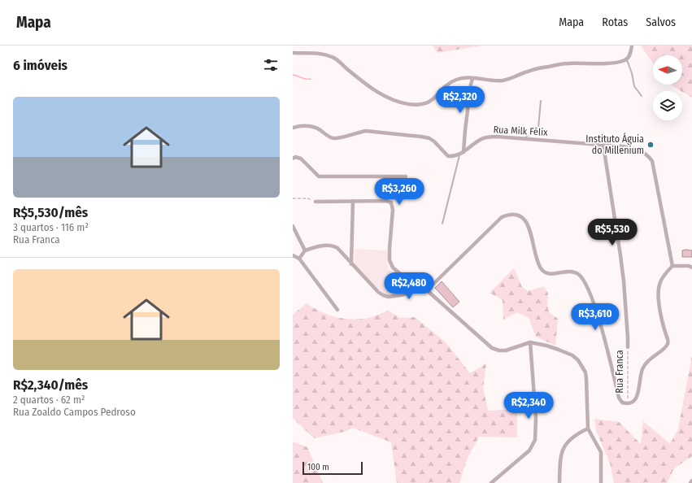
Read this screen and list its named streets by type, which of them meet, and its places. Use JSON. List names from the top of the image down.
{
  "streets": {
    "street": ["Rua Milk Félix", "Rua Franca"]
  },
  "crossings": [
    ["Rua Milk Félix", "Rua Franca"]
  ],
  "places": ["Instituto Águia do Millenium"],
  "scale_bar": "100 m",
  "north": "left",
  "page": {
    "header": "Mapa",
    "nav": ["Mapa", "Rotas", "Salvos"],
    "heading": "6 imóveis",
    "list": [
      {
        "name": "R$5,530/mês",
        "note": "3 quartos · 116 m² · Rua Franca"
      },
      {
        "name": "R$2,340/mês",
        "note": "2 quartos · 62 m² · Rua Zoaldo Campos Pedroso"
      }
    ],
    "price": [
      "R$2,320",
      "R$3,260",
      "R$5,530",
      "R$2,480",
      "R$3,610",
      "R$2,340"
    ],
    "scale": "100 m"
  }
}
